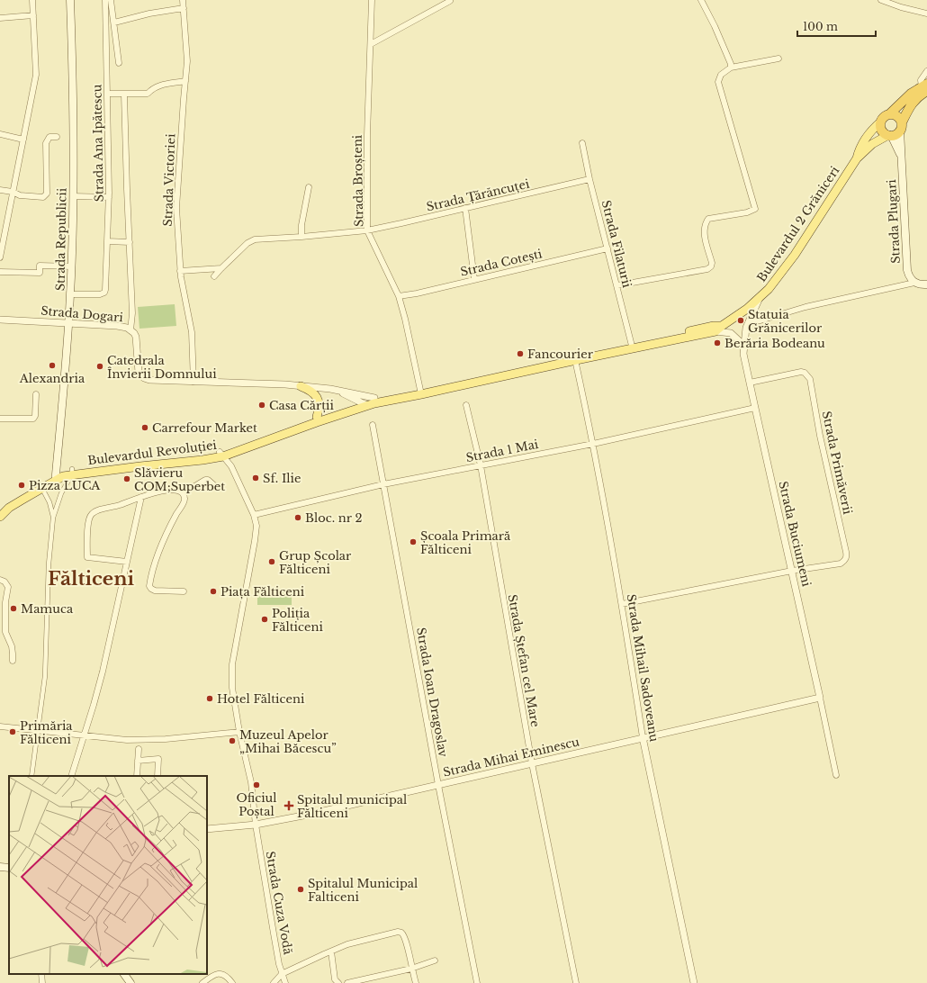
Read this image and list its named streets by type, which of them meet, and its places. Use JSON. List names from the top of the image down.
{
  "streets": {
    "main road": [
      "Strada Plugari",
      "Bulevardul 2 Grăniceri",
      "Strada Republicii",
      "Bulevardul Revoluției"
    ],
    "street": [
      "Strada Ana Ipătescu",
      "Strada Victoriei",
      "Strada Broșteni",
      "Strada Țărăncuței",
      "Strada Filaturii",
      "Strada Cotești",
      "Strada Dogari",
      "Strada 1 Mai",
      "Strada Primăverii",
      "Strada Buciumeni",
      "Strada Ștefan cel Mare",
      "Strada Mihail Sadoveanu",
      "Strada Ioan Dragoslav",
      "Strada Mihai Eminescu",
      "Strada Cuza Vodă"
    ]
  },
  "crossings": [
    ["Strada Ana Ipătescu", "Strada Republicii"],
    ["Strada Victoriei", "Strada Dogari"],
    ["Strada Broșteni", "Strada Țărăncuței"],
    ["Strada Broșteni", "Bulevardul 2 Grăniceri"],
    ["Strada Broșteni", "Strada Cotești"],
    ["Strada Țărăncuței", "Strada Filaturii"],
    ["Strada Plugari", "Bulevardul 2 Grăniceri"],
    ["Bulevardul 2 Grăniceri", "Strada Filaturii"],
    ["Bulevardul 2 Grăniceri", "Strada Dogari"],
    ["Bulevardul 2 Grăniceri", "Bulevardul Revoluției"],
    ["Bulevardul 2 Grăniceri", "Strada Buciumeni"],
    ["Bulevardul 2 Grăniceri", "Strada Mihail Sadoveanu"],
    ["Strada Republicii", "Strada Dogari"],
    ["Strada Republicii", "Bulevardul Revoluției"],
    ["Strada Filaturii", "Strada Cotești"],
    ["Strada Dogari", "Bulevardul Revoluției"],
    ["Strada 1 Mai", "Strada Buciumeni"],
    ["Strada 1 Mai", "Strada Ștefan cel Mare"],
    ["Strada 1 Mai", "Strada Mihail Sadoveanu"],
    ["Strada 1 Mai", "Strada Ioan Dragoslav"],
    ["Strada 1 Mai", "Strada Cuza Vodă"],
    ["Bulevardul Revoluției", "Strada Cuza Vodă"],
    ["Strada Primăverii", "Strada Buciumeni"],
    ["Strada Buciumeni", "Strada Mihai Eminescu"],
    ["Strada Ștefan cel Mare", "Strada Mihai Eminescu"],
    ["Strada Mihail Sadoveanu", "Strada Mihai Eminescu"],
    ["Strada Ioan Dragoslav", "Strada Mihai Eminescu"],
    ["Strada Mihai Eminescu", "Strada Cuza Vodă"]
  ],
  "districts": ["Fălticeni"],
  "places": {
    "other": [
      "Statuia Grănicerilor",
      "Berăria Bodeanu",
      "Fancourier",
      "Alexandria",
      "Catedrala Învierii Domnului",
      "Casa Cărții",
      "Carrefour Market",
      "Sf. Ilie",
      "Slăvieru COM;Superbet",
      "Pizza LUCA",
      "Bloc. nr 2",
      "Școala Primară Fălticeni",
      "Grup Școlar Fălticeni",
      "Piața Fălticeni",
      "Mamuca",
      "Poliția Fălticeni",
      "Hotel Fălticeni",
      "Primăria Fălticeni",
      "Muzeul Apelor „Mihai Băcescu”",
      "Oficiul Poștal",
      "Spitalul Municipal Falticeni"
    ],
    "health": ["Spitalul municipal Fălticeni"]
  },
  "scale_bar": "100 m"
}
